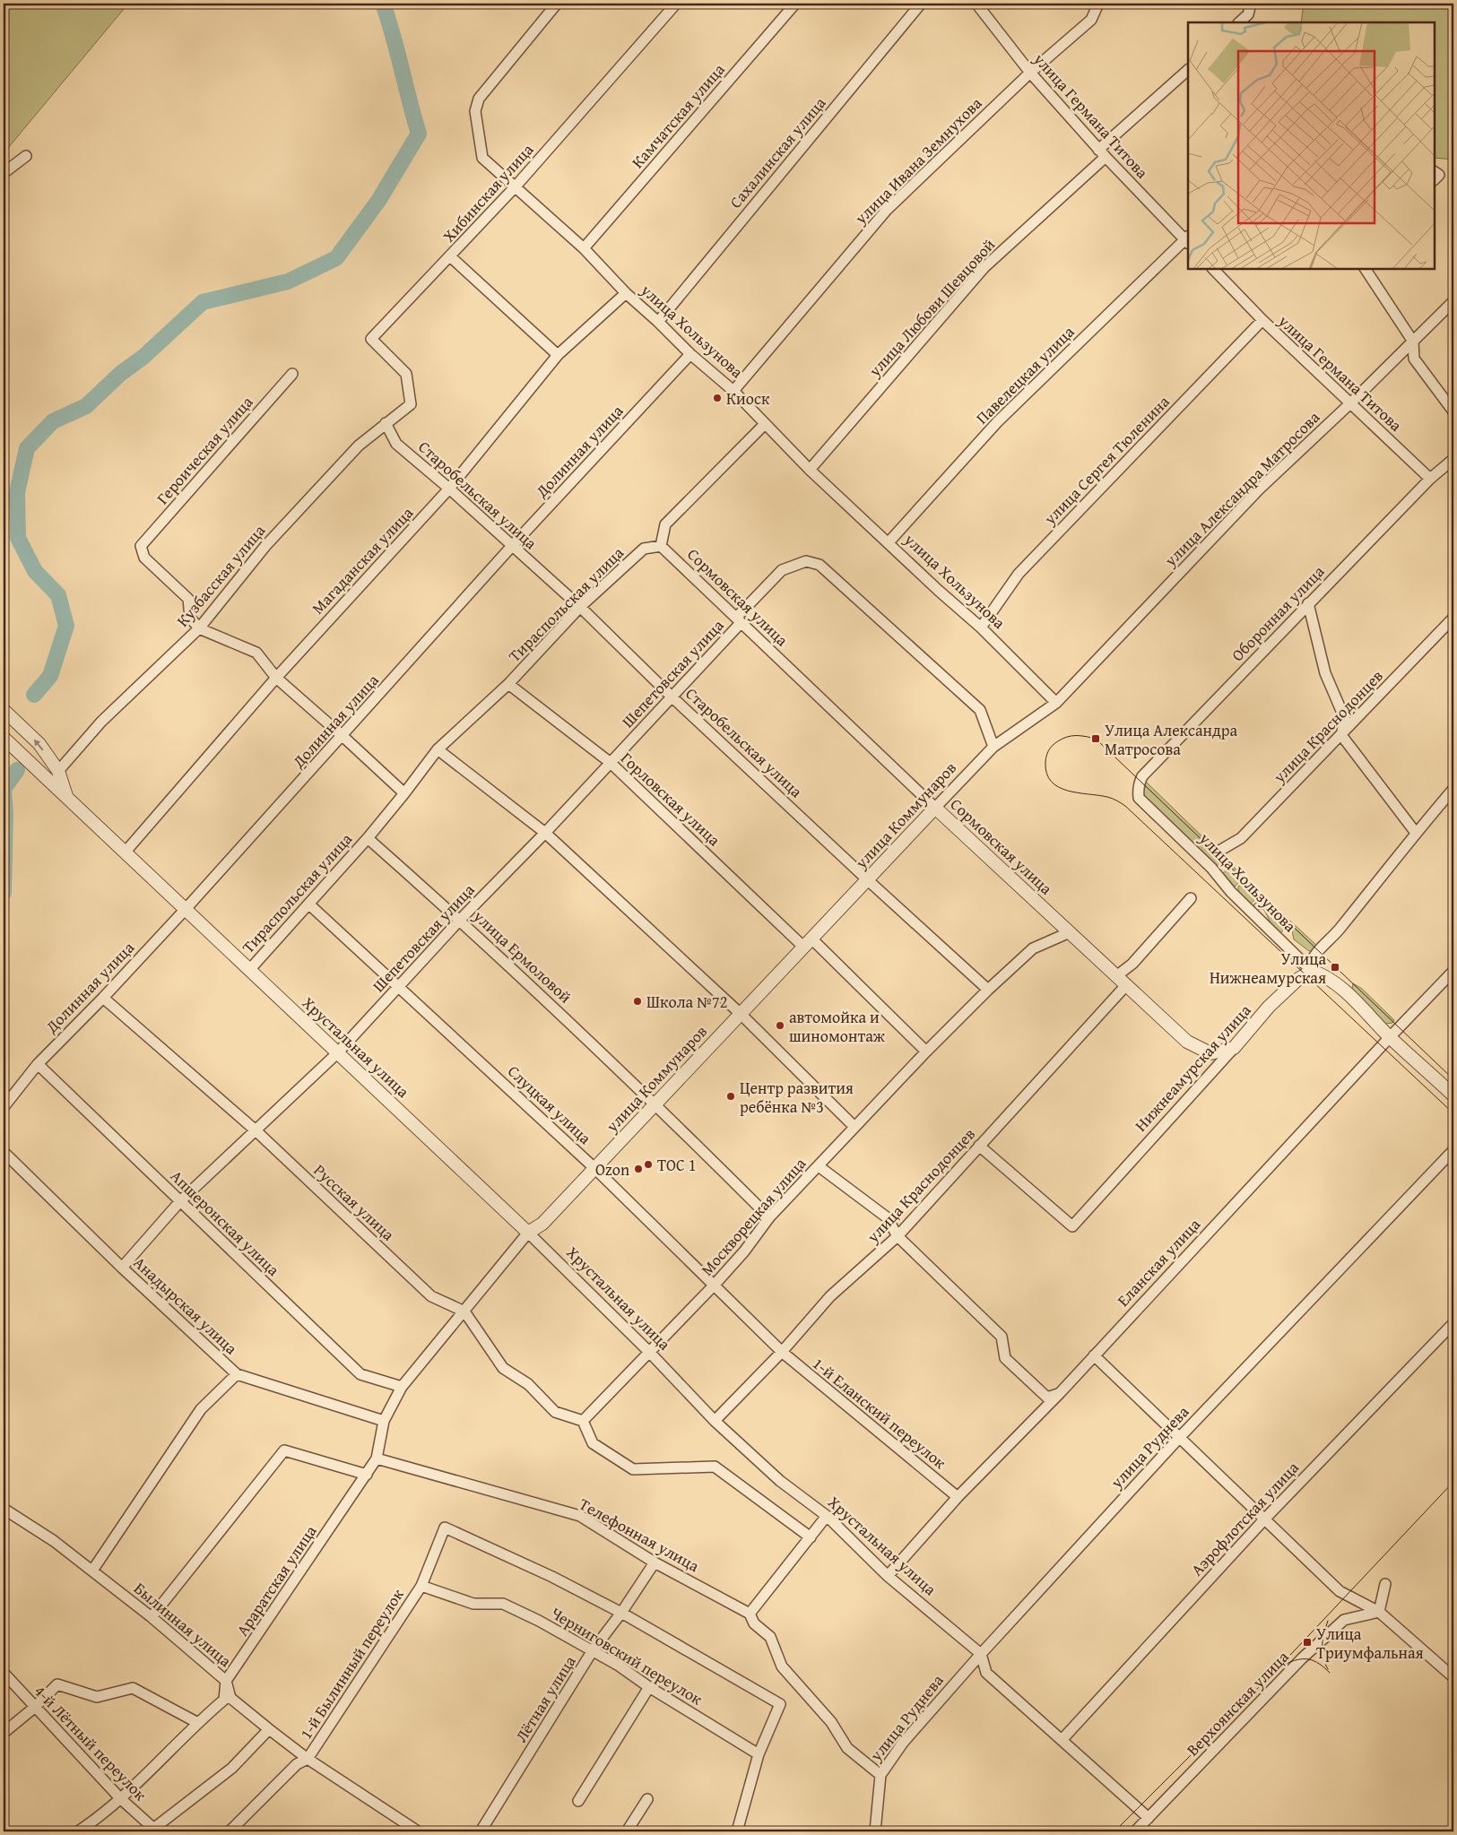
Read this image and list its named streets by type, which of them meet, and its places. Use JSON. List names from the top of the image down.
{
  "streets": {
    "street": [
      "Камчатская улица",
      "улица Германа Титова",
      "Сахалинская улица",
      "улица Ивана Земнухова",
      "Хибинская улица",
      "улица Любови Шевцовой",
      "улица Хользунова",
      "Павелецкая улица",
      "Героическая улица",
      "Долинная улица",
      "улица Сергея Тюленина",
      "улица Александра Матросова",
      "Старобельская улица",
      "Магаданская улица",
      "Кузбасская улица",
      "Сормовская улица",
      "Тираспольская улица",
      "Оборонная улица",
      "Шепетовская улица",
      "улица Краснодонцев",
      "Горловская улица",
      "улица Коммунаров",
      "улица Ермоловой",
      "Хрустальная улица",
      "Нижнеамурская улица",
      "Слуцкая улица",
      "Русская улица",
      "Москворецкая улица",
      "Апшеронская улица",
      "Еланская улица",
      "Анадырская улица",
      "1-й Еланский переулок",
      "улица Руднева",
      "Аэрофлотская улица",
      "Телефонная улица",
      "Араратская улица",
      "Былинная улица",
      "Черниговский переулок",
      "1-й Былинный переулок",
      "Лётная улица",
      "Верхоянская улица",
      "4-й Лётный переулок"
    ]
  },
  "crossings": [
    ["Камчатская улица", "улица Хользунова"],
    ["улица Германа Титова", "улица Ивана Земнухова"],
    ["улица Германа Титова", "улица Любови Шевцовой"],
    ["улица Германа Титова", "Павелецкая улица"],
    ["улица Германа Титова", "улица Сергея Тюленина"],
    ["улица Германа Титова", "улица Александра Матросова"],
    ["улица Германа Титова", "Оборонная улица"],
    ["Сахалинская улица", "улица Хользунова"],
    ["улица Ивана Земнухова", "улица Хользунова"],
    ["Хибинская улица", "улица Хользунова"],
    ["Хибинская улица", "Кузбасская улица"],
    ["улица Любови Шевцовой", "улица Хользунова"],
    ["улица Хользунова", "Павелецкая улица"],
    ["улица Хользунова", "Долинная улица"],
    ["улица Хользунова", "улица Сергея Тюленина"],
    ["улица Хользунова", "улица Александра Матросова"],
    ["улица Хользунова", "Магаданская улица"],
    ["улица Хользунова", "Оборонная улица"],
    ["улица Хользунова", "улица Коммунаров"],
    ["улица Хользунова", "Нижнеамурская улица"],
    ["улица Хользунова", "Еланская улица"],
    ["Героическая улица", "Кузбасская улица"],
    ["Долинная улица", "Старобельская улица"],
    ["Долинная улица", "Хрустальная улица"],
    ["Долинная улица", "Русская улица"],
    ["Долинная улица", "Апшеронская улица"],
    ["улица Александра Матросова", "улица Коммунаров"],
    ["Старобельская улица", "Магаданская улица"],
    ["Старобельская улица", "Кузбасская улица"],
    ["Старобельская улица", "Тираспольская улица"],
    ["Старобельская улица", "Шепетовская улица"],
    ["Старобельская улица", "улица Коммунаров"],
    ["Старобельская улица", "Москворецкая улица"],
    ["Магаданская улица", "Хрустальная улица"],
    ["Кузбасская улица", "Хрустальная улица"],
    ["Сормовская улица", "Тираспольская улица"],
    ["Сормовская улица", "Шепетовская улица"],
    ["Сормовская улица", "улица Краснодонцев"],
    ["Сормовская улица", "улица Коммунаров"],
    ["Сормовская улица", "Нижнеамурская улица"],
    ["Сормовская улица", "Москворецкая улица"],
    ["Тираспольская улица", "Горловская улица"],
    ["Тираспольская улица", "улица Ермоловой"],
    ["Тираспольская улица", "Хрустальная улица"],
    ["Тираспольская улица", "Слуцкая улица"],
    ["Шепетовская улица", "Горловская улица"],
    ["Шепетовская улица", "улица Коммунаров"],
    ["Шепетовская улица", "улица Ермоловой"],
    ["Шепетовская улица", "Хрустальная улица"],
    ["Шепетовская улица", "Слуцкая улица"],
    ["Шепетовская улица", "Русская улица"],
    ["Шепетовская улица", "Апшеронская улица"],
    ["Шепетовская улица", "Анадырская улица"],
    ["улица Краснодонцев", "Хрустальная улица"],
    ["улица Краснодонцев", "Нижнеамурская улица"],
    ["улица Краснодонцев", "Слуцкая улица"],
    ["улица Краснодонцев", "1-й Еланский переулок"],
    ["Горловская улица", "улица Коммунаров"],
    ["Горловская улица", "Москворецкая улица"],
    ["улица Коммунаров", "улица Ермоловой"],
    ["улица Коммунаров", "Хрустальная улица"],
    ["улица Коммунаров", "Слуцкая улица"],
    ["улица Коммунаров", "Русская улица"],
    ["улица Коммунаров", "Апшеронская улица"],
    ["улица Коммунаров", "Анадырская улица"],
    ["улица Коммунаров", "Телефонная улица"],
    ["улица Коммунаров", "Араратская улица"],
    ["улица Ермоловой", "Москворецкая улица"],
    ["Хрустальная улица", "Москворецкая улица"],
    ["Хрустальная улица", "Еланская улица"],
    ["Хрустальная улица", "улица Руднева"],
    ["Слуцкая улица", "Москворецкая улица"],
    ["Слуцкая улица", "1-й Еланский переулок"],
    ["Еланская улица", "1-й Еланский переулок"],
    ["улица Руднева", "Телефонная улица"],
    ["Телефонная улица", "Лётная улица"],
    ["Араратская улица", "Былинная улица"],
    ["Араратская улица", "4-й Лётный переулок"],
    ["Былинная улица", "1-й Былинный переулок"],
    ["Черниговский переулок", "1-й Былинный переулок"],
    ["Черниговский переулок", "Лётная улица"],
    ["1-й Былинный переулок", "Лётная улица"]
  ],
  "places": {
    "other": [
      "Киоск",
      "Школа №72",
      "автомойка и шиномонтаж",
      "Центр развития ребёнка №3",
      "ТОС 1",
      "Ozon"
    ],
    "transit": ["Улица Александра Матросова", "Улица Нижнеамурская", "Улица Триумфальная"]
  }
}
